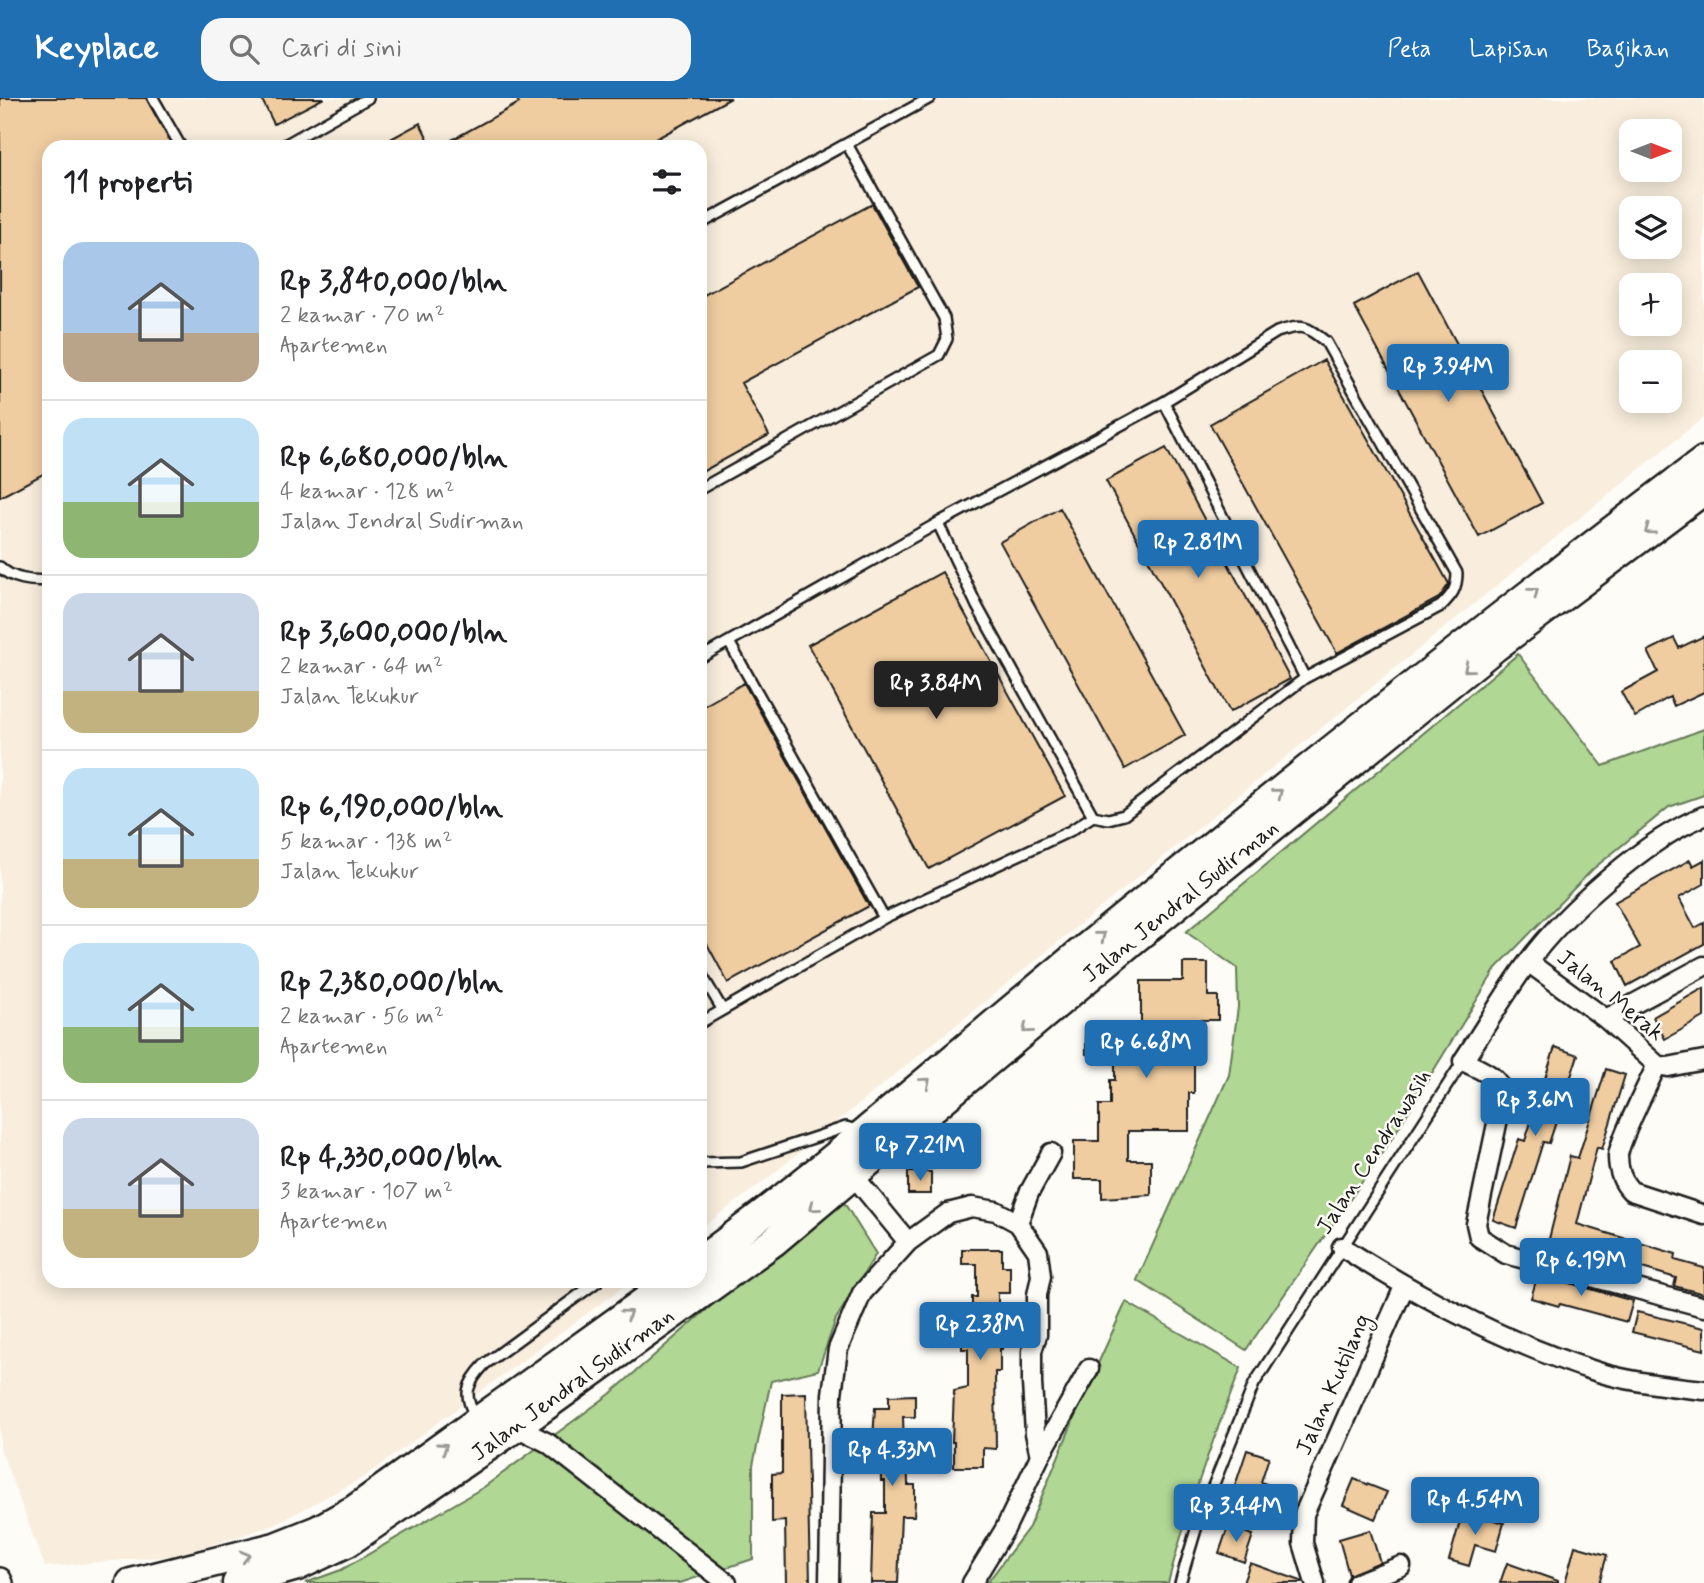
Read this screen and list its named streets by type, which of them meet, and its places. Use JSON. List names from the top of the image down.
{
  "streets": {
    "highway": ["Jalan Jendral Sudirman"],
    "street": ["Jalan Merak", "Jalan Cendrawasih", "Jalan Kutilang"]
  },
  "crossings": [
    ["Jalan Merak", "Jalan Cendrawasih"]
  ],
  "north": "right",
  "page": {
    "header": "Keyplace",
    "search": "Cari di sini",
    "nav": ["Peta", "Lapisan", "Bagikan"],
    "map_buttons": ["+", "−"],
    "heading": "11 properti",
    "list": [
      {
        "name": "Rp 3,840,000/bln",
        "note": "2 kamar · 70 m² · Apartemen"
      },
      {
        "name": "Rp 6,680,000/bln",
        "note": "4 kamar · 128 m² · Jalan Jendral Sudirman"
      },
      {
        "name": "Rp 3,600,000/bln",
        "note": "2 kamar · 64 m² · Jalan Tekukur"
      },
      {
        "name": "Rp 6,190,000/bln",
        "note": "5 kamar · 138 m² · Jalan Tekukur"
      },
      {
        "name": "Rp 2,380,000/bln",
        "note": "2 kamar · 56 m² · Apartemen"
      },
      {
        "name": "Rp 4,330,000/bln",
        "note": "3 kamar · 107 m² · Apartemen"
      }
    ],
    "price": [
      "Rp 3.94M",
      "Rp 2.81M",
      "Rp 3.84M",
      "Rp 6.68M",
      "Rp 3.6M",
      "Rp 7.21M",
      "Rp 6.19M",
      "Rp 2.38M",
      "Rp 4.33M",
      "Rp 4.54M",
      "Rp 3.44M"
    ]
  }
}
